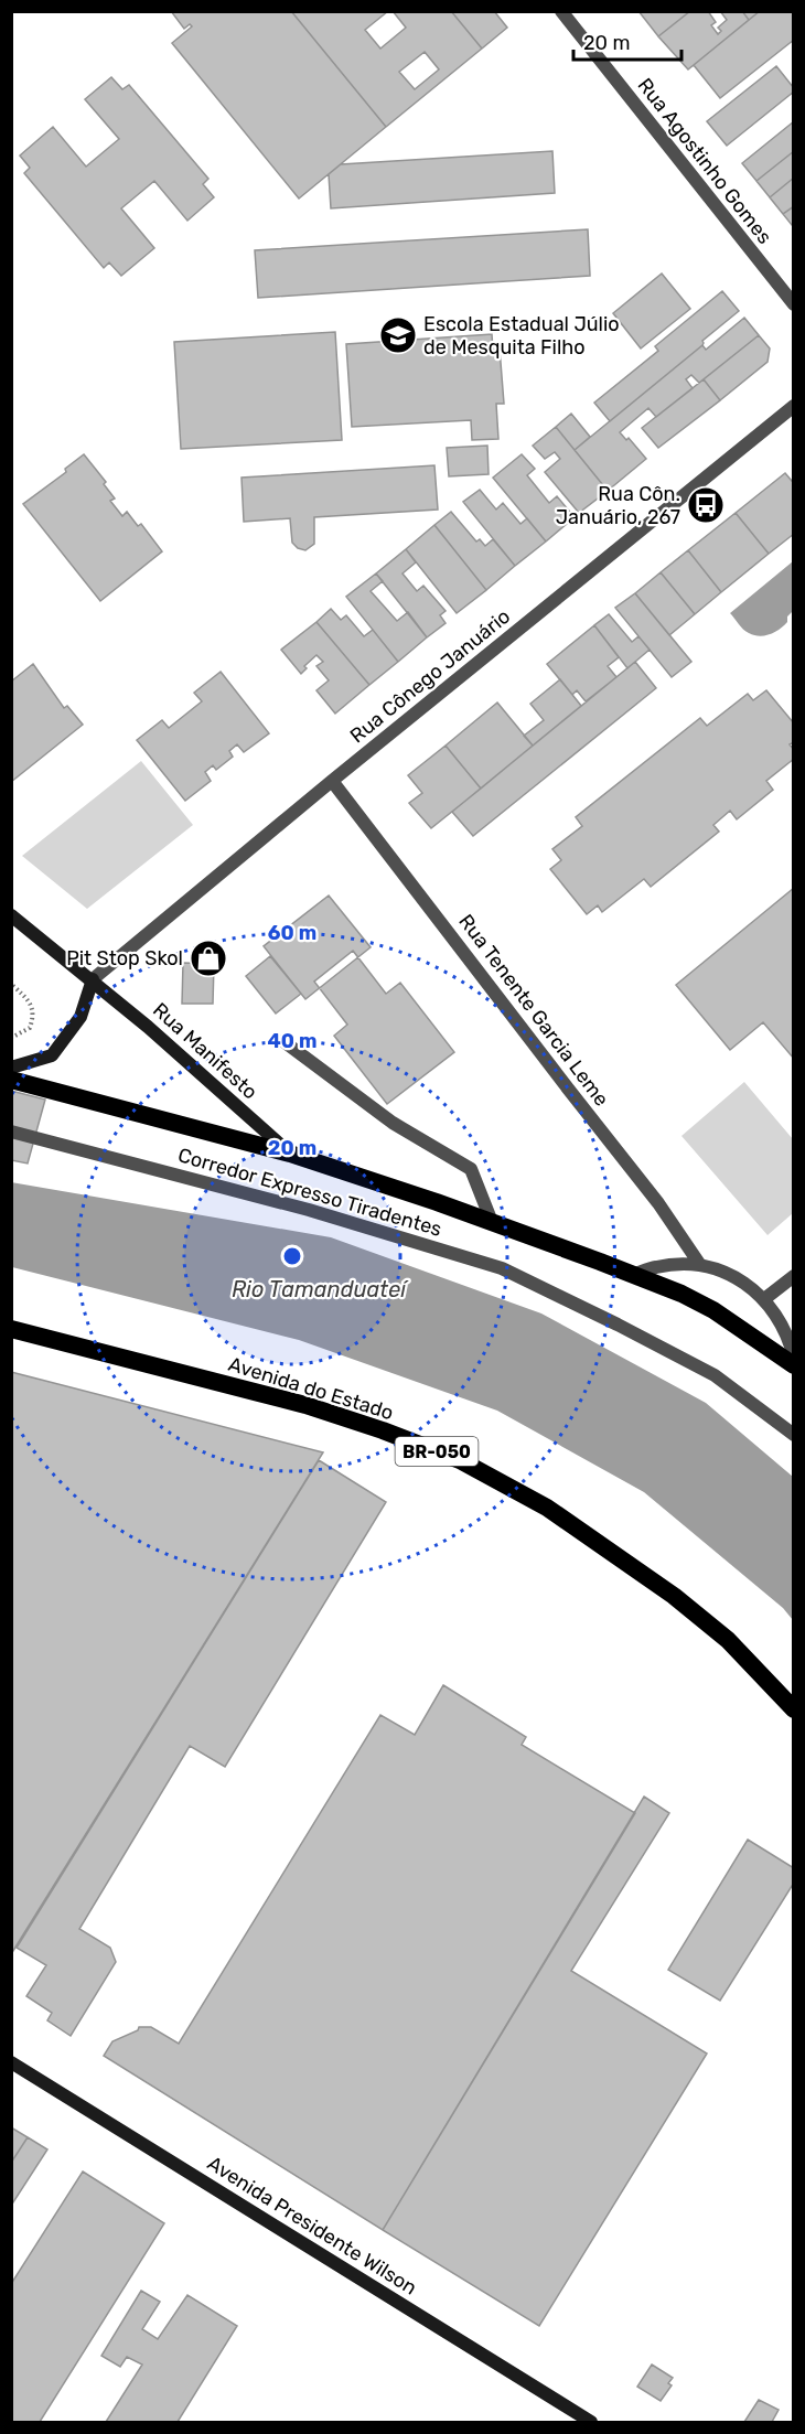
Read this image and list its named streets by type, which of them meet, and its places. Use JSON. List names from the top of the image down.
{
  "streets": {
    "highway": ["Avenida do Estado", "BR-050"],
    "main road": ["Rua Manifesto", "Avenida Presidente Wilson"],
    "street": [
      "Rua Agostinho Gomes",
      "Rua Cônego Januário",
      "Rua Tenente Garcia Leme",
      "Corredor Expresso Tiradentes"
    ]
  },
  "crossings": [
    ["Rua Cônego Januário", "Rua Tenente Garcia Leme"],
    ["Rua Cônego Januário", "Rua Manifesto"]
  ],
  "water": ["Rio Tamanduateí"],
  "places": {
    "school or university": ["Escola Estadual Júlio de Mesquita Filho"],
    "bus stop": ["Rua Côn. Januário, 267"],
    "shop": ["Pit Stop Skol"]
  },
  "scale_bar": "20 m",
  "rings": ["60 m", "40 m", "20 m"]
}
